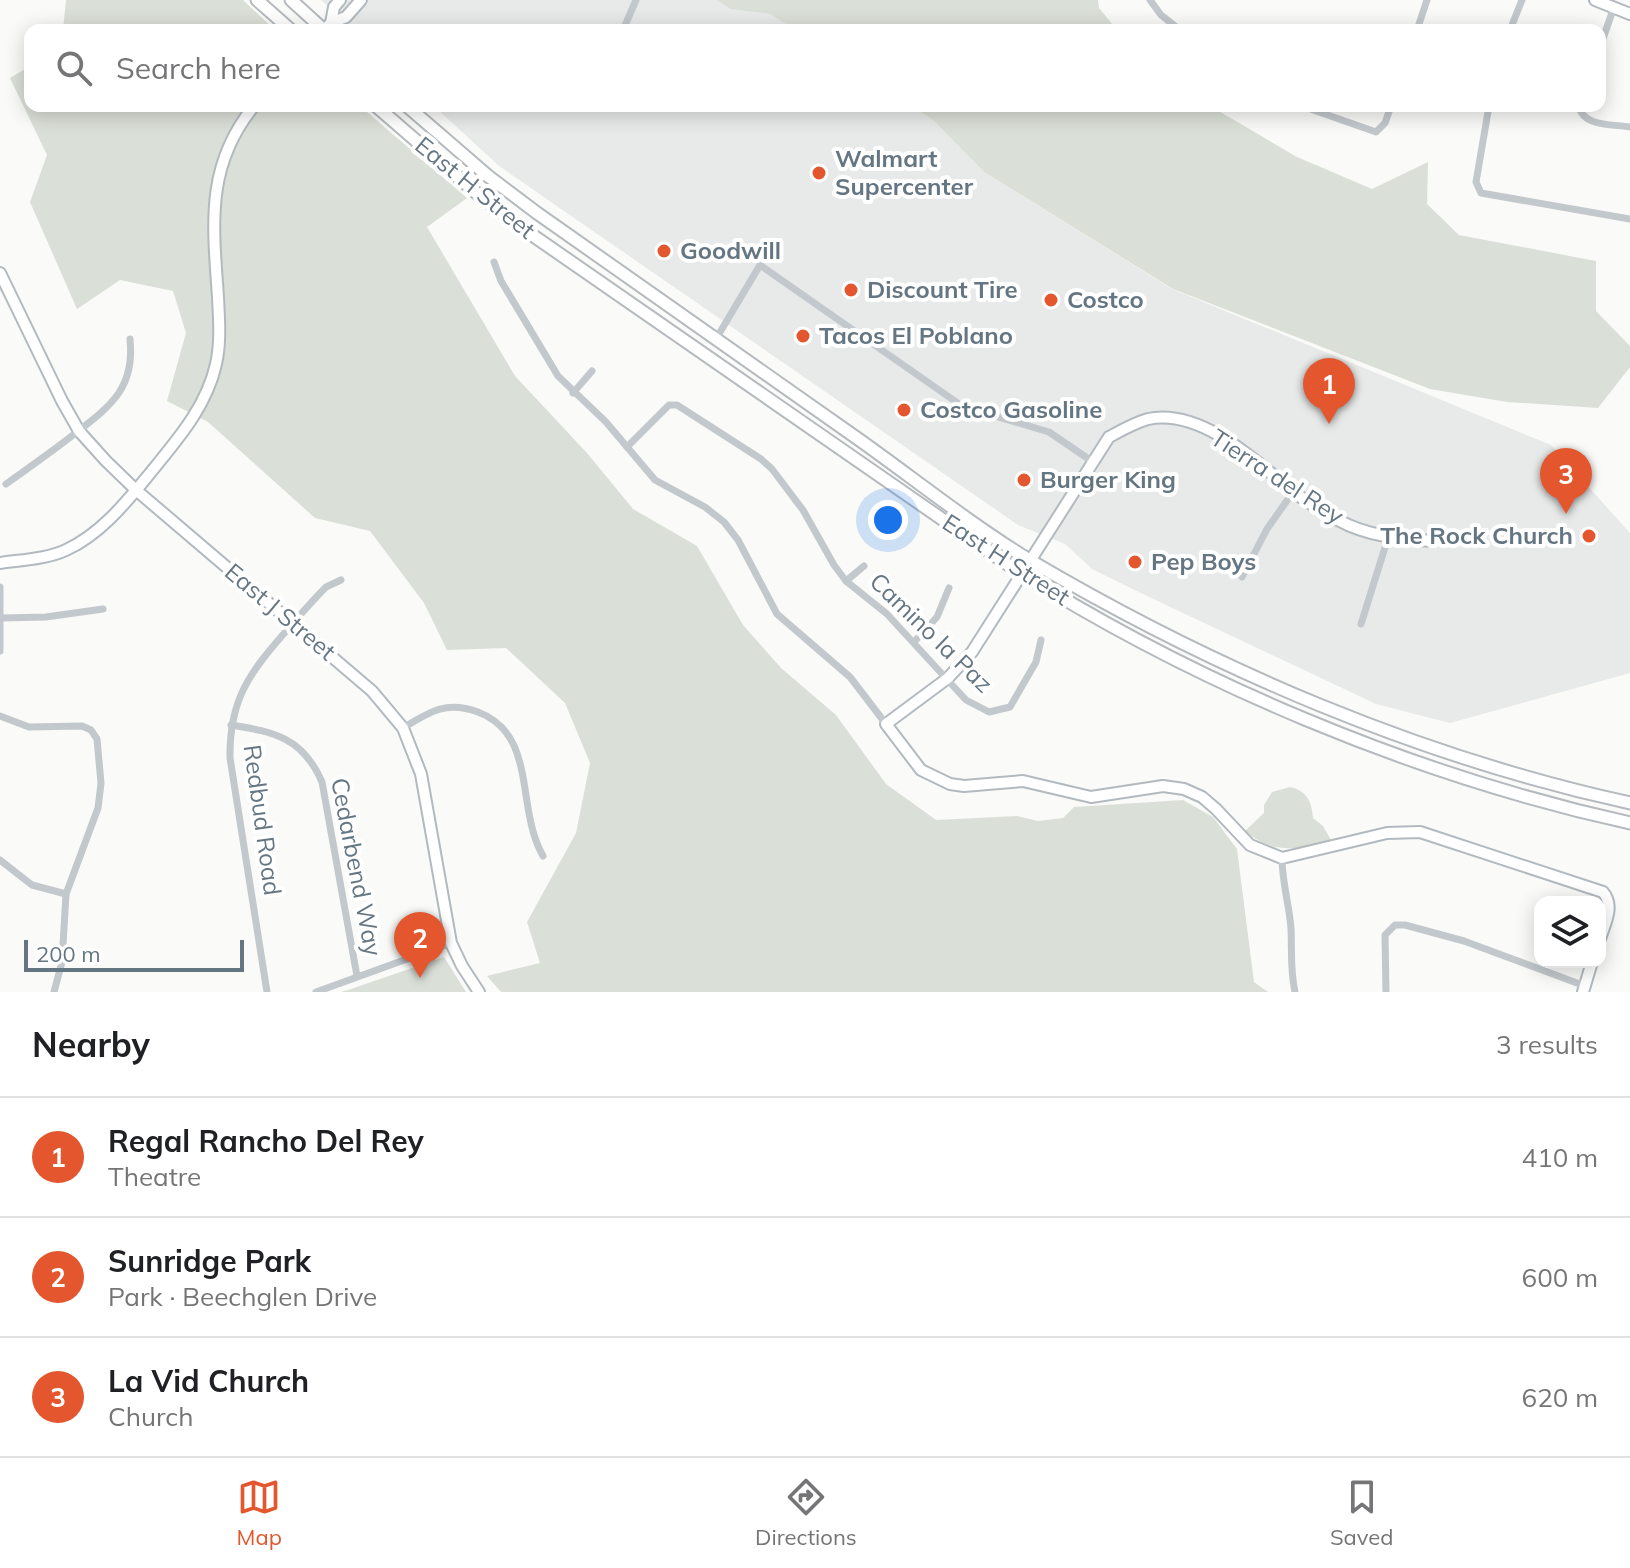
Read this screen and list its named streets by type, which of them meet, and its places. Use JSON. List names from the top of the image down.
{
  "streets": {
    "main road": ["East H Street"],
    "street": [
      "Tierra del Rey",
      "East J Street",
      "Camino la Paz",
      "Redbud Road",
      "Cedarbend Way"
    ]
  },
  "crossings": [
    ["East H Street", "Tierra del Rey"],
    ["Tierra del Rey", "Camino la Paz"],
    ["East J Street", "Redbud Road"],
    ["Redbud Road", "Cedarbend Way"]
  ],
  "places": [
    "Walmart Supercenter",
    "Goodwill",
    "Discount Tire",
    "Costco",
    "Tacos El Poblano",
    "Costco Gasoline",
    "Burger King",
    "The Rock Church",
    "Pep Boys"
  ],
  "scale_bar": "200 m",
  "page": {
    "search": "Search here",
    "pins": ["1", "3", "2"],
    "scale": "200 m",
    "heading": ["Nearby", "3 results"],
    "list": [
      {
        "mark": "1",
        "name": "Regal Rancho Del Rey",
        "note": "Theatre",
        "value": "410 m"
      },
      {
        "mark": "2",
        "name": "Sunridge Park",
        "note": "Park · Beechglen Drive",
        "value": "600 m"
      },
      {
        "mark": "3",
        "name": "La Vid Church",
        "note": "Church",
        "value": "620 m"
      }
    ],
    "nav": ["Map", "Directions", "Saved"]
  }
}
